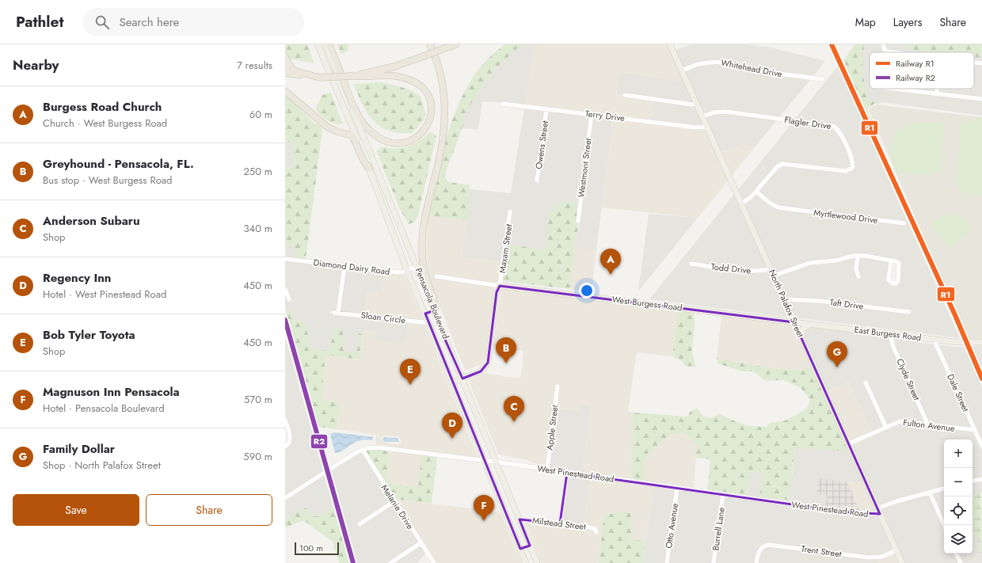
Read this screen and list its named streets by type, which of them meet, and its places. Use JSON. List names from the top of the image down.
{
  "streets": {
    "main road": [
      "Pensacola Boulevard",
      "West Burgess Road",
      "North Palafox Street",
      "East Burgess Road"
    ],
    "street": [
      "Whitehead Drive",
      "Terry Drive",
      "Flagler Drive",
      "Owens Street",
      "Westmont Street",
      "Myrtlewood Drive",
      "Maxam Street",
      "Diamond Dairy Road",
      "Todd Drive",
      "Taft Drive",
      "Sloan Circle",
      "Clyde Street",
      "Dale Street",
      "Fulton Avenue",
      "Apple Street",
      "West Pinestead Road",
      "Melanie Drive",
      "Milstead Street",
      "Otto Avenue",
      "Burrell Lane",
      "Trent Street"
    ]
  },
  "crossings": [
    ["Whitehead Drive", "North Palafox Street"],
    ["Terry Drive", "Owens Street"],
    ["Terry Drive", "Westmont Street"],
    ["Terry Drive", "North Palafox Street"],
    ["Flagler Drive", "Myrtlewood Drive"],
    ["Flagler Drive", "North Palafox Street"],
    ["Maxam Street", "West Burgess Road"],
    ["Diamond Dairy Road", "Pensacola Boulevard"],
    ["Diamond Dairy Road", "Sloan Circle"],
    ["Todd Drive", "North Palafox Street"],
    ["Pensacola Boulevard", "Sloan Circle"],
    ["Pensacola Boulevard", "West Pinestead Road"],
    ["Pensacola Boulevard", "Milstead Street"],
    ["West Burgess Road", "North Palafox Street"],
    ["West Burgess Road", "East Burgess Road"],
    ["North Palafox Street", "Taft Drive"],
    ["North Palafox Street", "East Burgess Road"],
    ["North Palafox Street", "Fulton Avenue"],
    ["North Palafox Street", "West Pinestead Road"],
    ["North Palafox Street", "Trent Street"],
    ["East Burgess Road", "Clyde Street"],
    ["East Burgess Road", "Dale Street"],
    ["Clyde Street", "Fulton Avenue"],
    ["Dale Street", "Fulton Avenue"],
    ["Apple Street", "West Pinestead Road"],
    ["West Pinestead Road", "Melanie Drive"],
    ["West Pinestead Road", "Otto Avenue"],
    ["West Pinestead Road", "Burrell Lane"]
  ],
  "lines": ["rail line R1", "rail line R2"],
  "legend": ["Railway R1", "Railway R2"],
  "scale_bar": "100 m",
  "page": {
    "header": "Pathlet",
    "search": "Search here",
    "nav": ["Map", "Layers", "Share"],
    "heading": ["Nearby", "7 results"],
    "list": [
      {
        "mark": "A",
        "name": "Burgess Road Church",
        "note": "Church · West Burgess Road",
        "value": "60 m"
      },
      {
        "mark": "B",
        "name": "Greyhound - Pensacola, FL.",
        "note": "Bus stop · West Burgess Road",
        "value": "250 m"
      },
      {
        "mark": "C",
        "name": "Anderson Subaru",
        "note": "Shop",
        "value": "340 m"
      },
      {
        "mark": "D",
        "name": "Regency Inn",
        "note": "Hotel · West Pinestead Road",
        "value": "450 m"
      },
      {
        "mark": "E",
        "name": "Bob Tyler Toyota",
        "note": "Shop",
        "value": "450 m"
      },
      {
        "mark": "F",
        "name": "Magnuson Inn Pensacola",
        "note": "Hotel · Pensacola Boulevard",
        "value": "570 m"
      },
      {
        "mark": "G",
        "name": "Family Dollar",
        "note": "Shop · North Palafox Street",
        "value": "590 m"
      }
    ],
    "pins": [
      "A",
      "B",
      "G",
      "E",
      "C",
      "D",
      "F"
    ],
    "map_buttons": ["+", "−"],
    "buttons": ["Save", "Share"],
    "scale": "100 m"
  }
}
